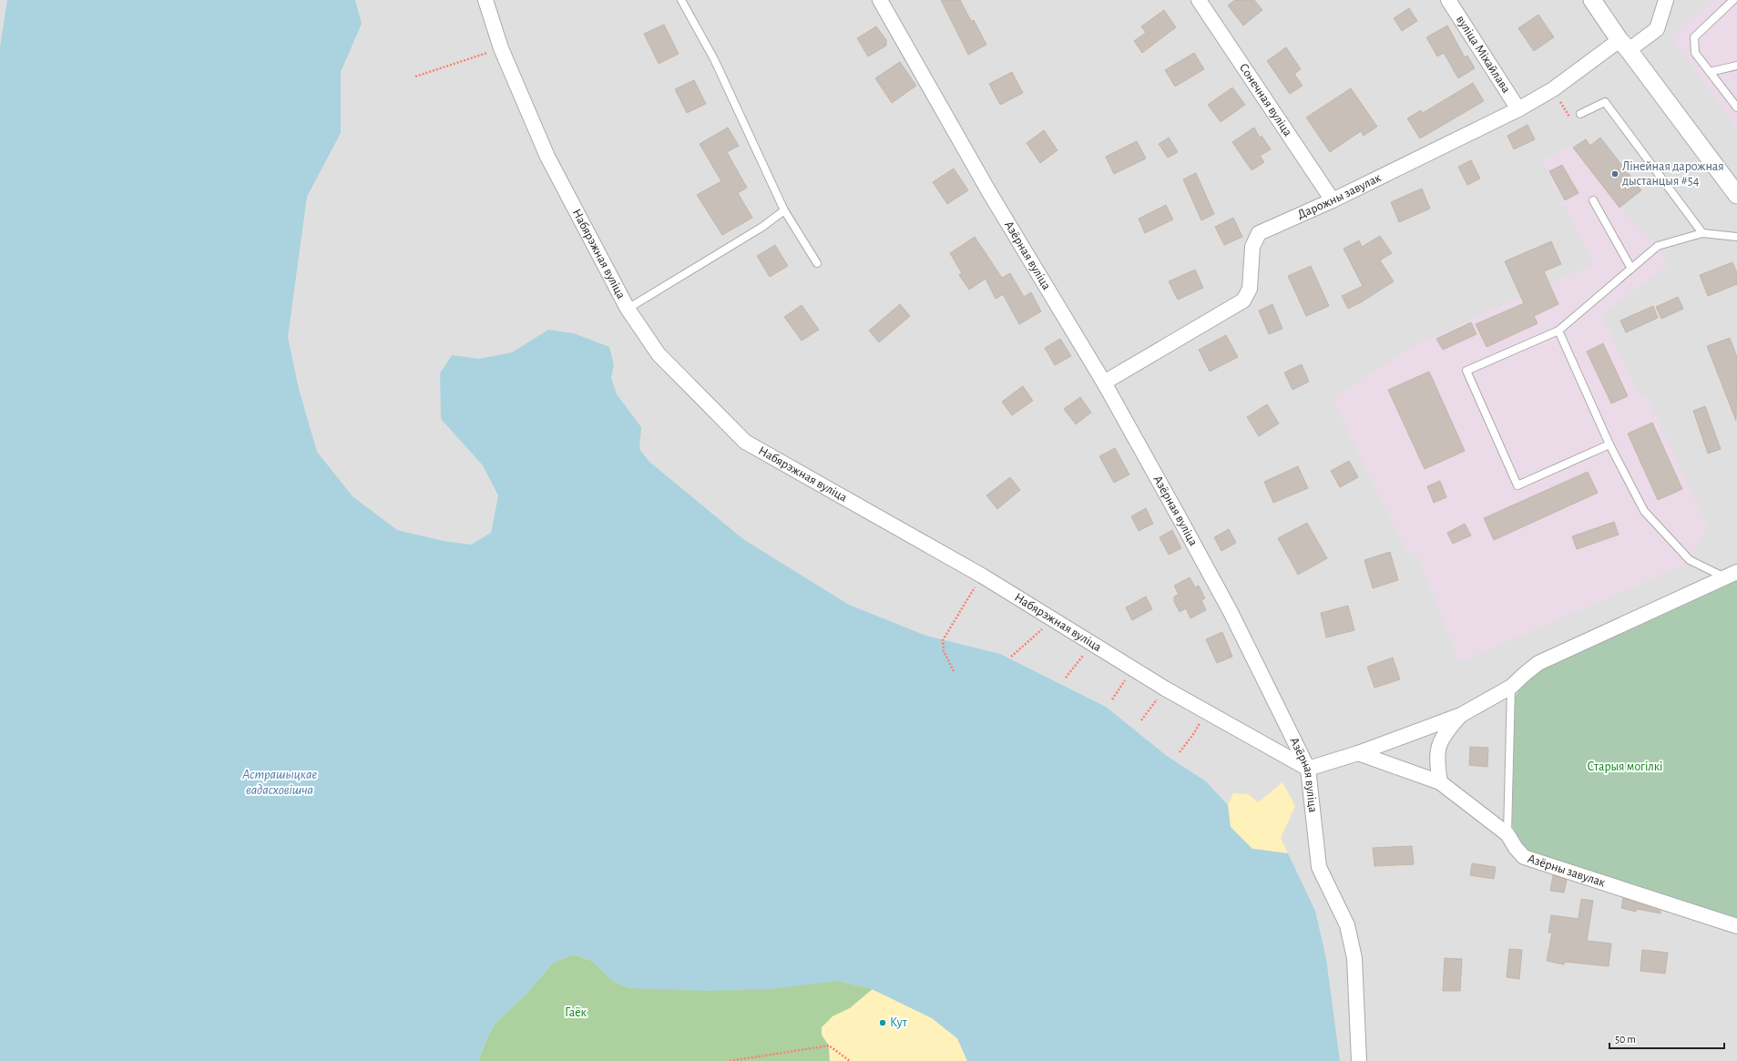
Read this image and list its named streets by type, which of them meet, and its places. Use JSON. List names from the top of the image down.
{
  "streets": {
    "street": [
      "вуліца Міхайлава",
      "Сонечная вуліца",
      "Дарожны завулак",
      "Набярэжная вуліца",
      "Азёрная вуліца",
      "Азёрны завулак"
    ]
  },
  "crossings": [
    ["вуліца Міхайлава", "Дарожны завулак"],
    ["Сонечная вуліца", "Дарожны завулак"],
    ["Дарожны завулак", "Азёрная вуліца"],
    ["Набярэжная вуліца", "Азёрная вуліца"]
  ],
  "water": ["Астрашыцкае вадасховішча"],
  "parks": ["Старыя могілкі", "Гаёк"],
  "places": ["Лінейная дарожная дыстанцыя #54", "Кут"],
  "scale_bar": "50 m"
}
